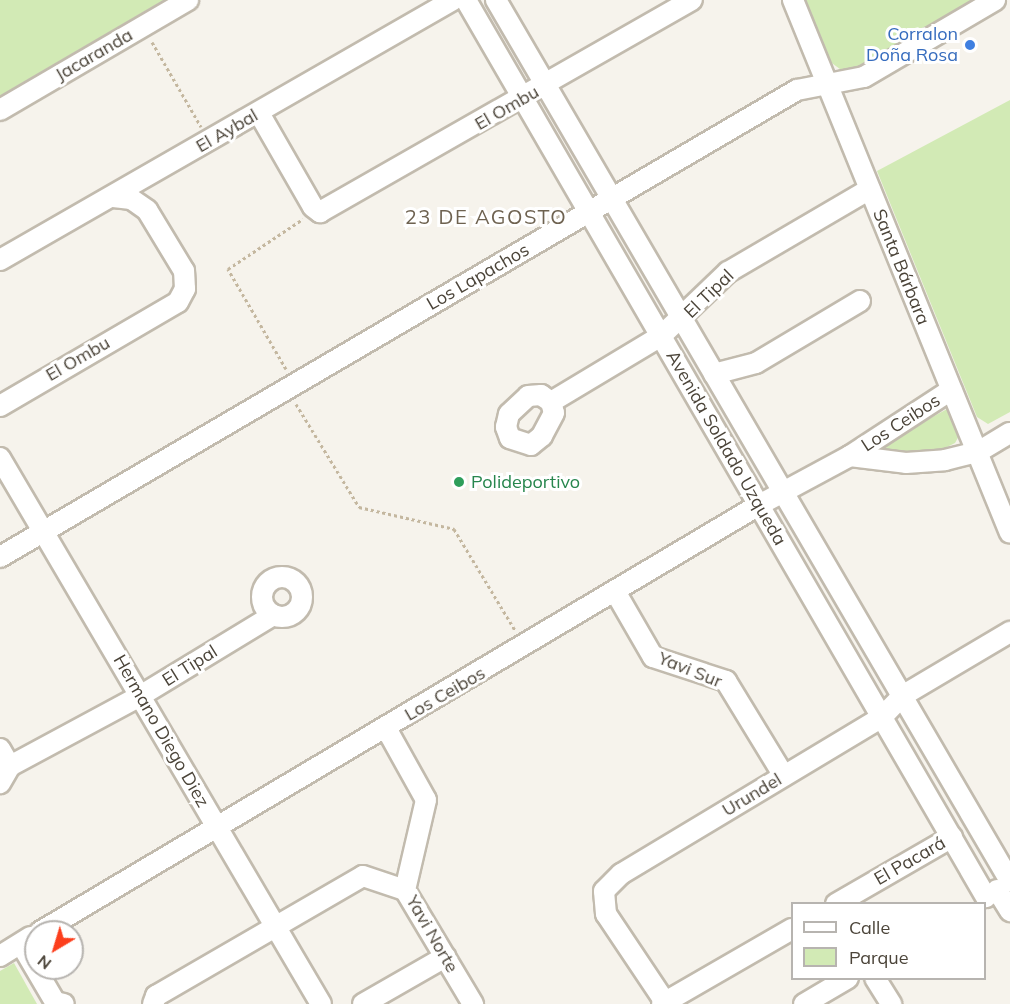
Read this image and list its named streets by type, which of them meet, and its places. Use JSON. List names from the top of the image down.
{
  "streets": {
    "street": [
      "Jacaranda",
      "El Ombu",
      "El Aybal",
      "Santa Bárbara",
      "Los Lapachos",
      "El Tipal",
      "Los Ceibos",
      "Avenida Soldado Uzqueda",
      "Yavi Sur",
      "Hermano Diego Diez",
      "Urundel",
      "El Pacará",
      "Yavi Norte"
    ]
  },
  "crossings": [
    ["El Ombu", "El Aybal"],
    ["El Ombu", "Avenida Soldado Uzqueda"],
    ["Santa Bárbara", "Los Lapachos"],
    ["Santa Bárbara", "El Tipal"],
    ["Santa Bárbara", "Los Ceibos"],
    ["Los Lapachos", "Avenida Soldado Uzqueda"],
    ["Los Lapachos", "Hermano Diego Diez"],
    ["El Tipal", "Avenida Soldado Uzqueda"],
    ["El Tipal", "Hermano Diego Diez"],
    ["Los Ceibos", "Avenida Soldado Uzqueda"],
    ["Los Ceibos", "Yavi Sur"],
    ["Los Ceibos", "Hermano Diego Diez"],
    ["Los Ceibos", "Yavi Norte"],
    ["Avenida Soldado Uzqueda", "Urundel"],
    ["Avenida Soldado Uzqueda", "El Pacará"],
    ["Yavi Sur", "Urundel"]
  ],
  "districts": ["23 DE AGOSTO"],
  "places": ["Corralon Doña Rosa", "Polideportivo"],
  "legend": ["Calle", "Parque"],
  "north": "bottom left"
}
